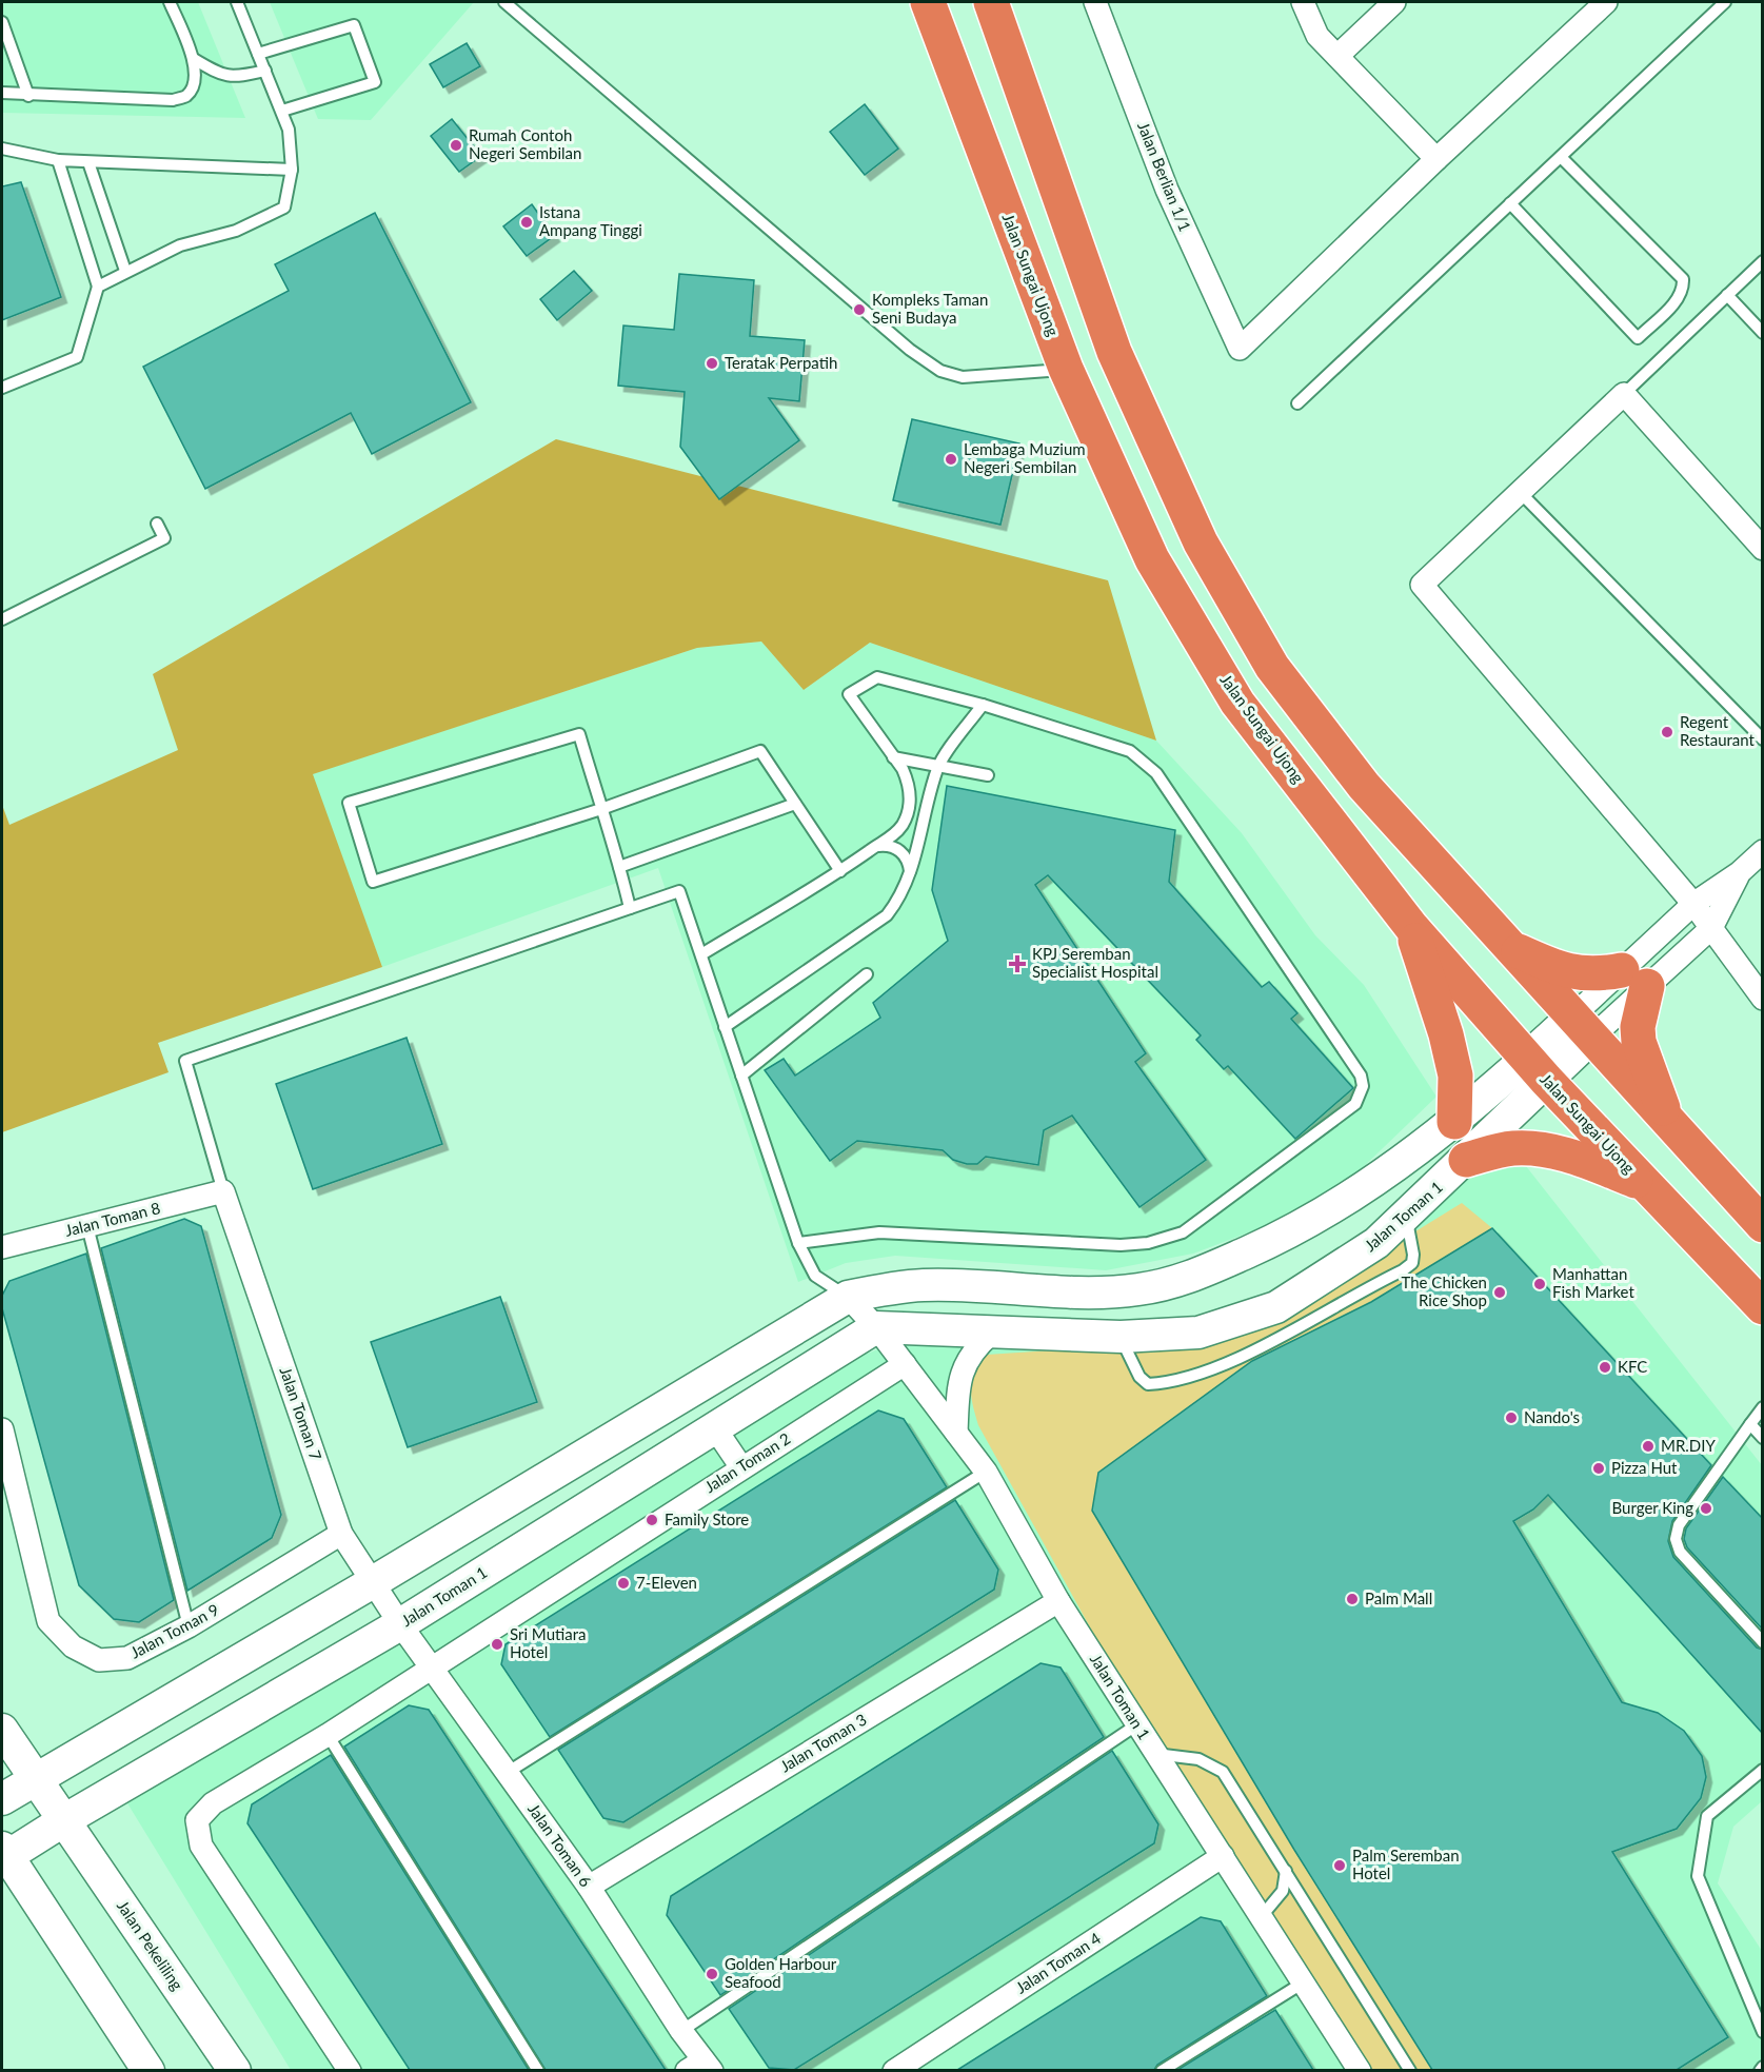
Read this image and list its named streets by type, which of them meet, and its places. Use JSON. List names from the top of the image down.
{
  "streets": {
    "highway": ["Jalan Sungai Ujong"],
    "street": [
      "Jalan Berlian 1/1",
      "Jalan Toman 1",
      "Jalan Toman 8",
      "Jalan Toman 7",
      "Jalan Toman 2",
      "Jalan Toman 9",
      "Jalan Toman 3",
      "Jalan Toman 6",
      "Jalan Pekeliling",
      "Jalan Toman 4"
    ]
  },
  "crossings": [
    ["Jalan Sungai Ujong", "Jalan Toman 1"],
    ["Jalan Toman 1", "Jalan Toman 7"],
    ["Jalan Toman 1", "Jalan Toman 2"],
    ["Jalan Toman 1", "Jalan Toman 3"],
    ["Jalan Toman 1", "Jalan Toman 6"],
    ["Jalan Toman 1", "Jalan Pekeliling"],
    ["Jalan Toman 1", "Jalan Toman 4"],
    ["Jalan Toman 8", "Jalan Toman 7"],
    ["Jalan Toman 7", "Jalan Toman 9"],
    ["Jalan Toman 7", "Jalan Toman 6"],
    ["Jalan Toman 2", "Jalan Toman 6"],
    ["Jalan Toman 3", "Jalan Toman 6"]
  ],
  "places": {
    "other": [
      "Rumah Contoh Negeri Sembilan",
      "Istana Ampang Tinggi",
      "Kompleks Taman Seni Budaya",
      "Teratak Perpatih",
      "Lembaga Muzium Negeri Sembilan",
      "Regent Restaurant",
      "Manhattan Fish Market",
      "The Chicken Rice Shop",
      "KFC",
      "Nando's",
      "MR.DIY",
      "Pizza Hut",
      "Burger King",
      "Family Store",
      "7-Eleven",
      "Palm Mall",
      "Sri Mutiara Hotel",
      "Palm Seremban Hotel",
      "Golden Harbour Seafood"
    ],
    "health": ["KPJ Seremban Specialist Hospital"]
  }
}
